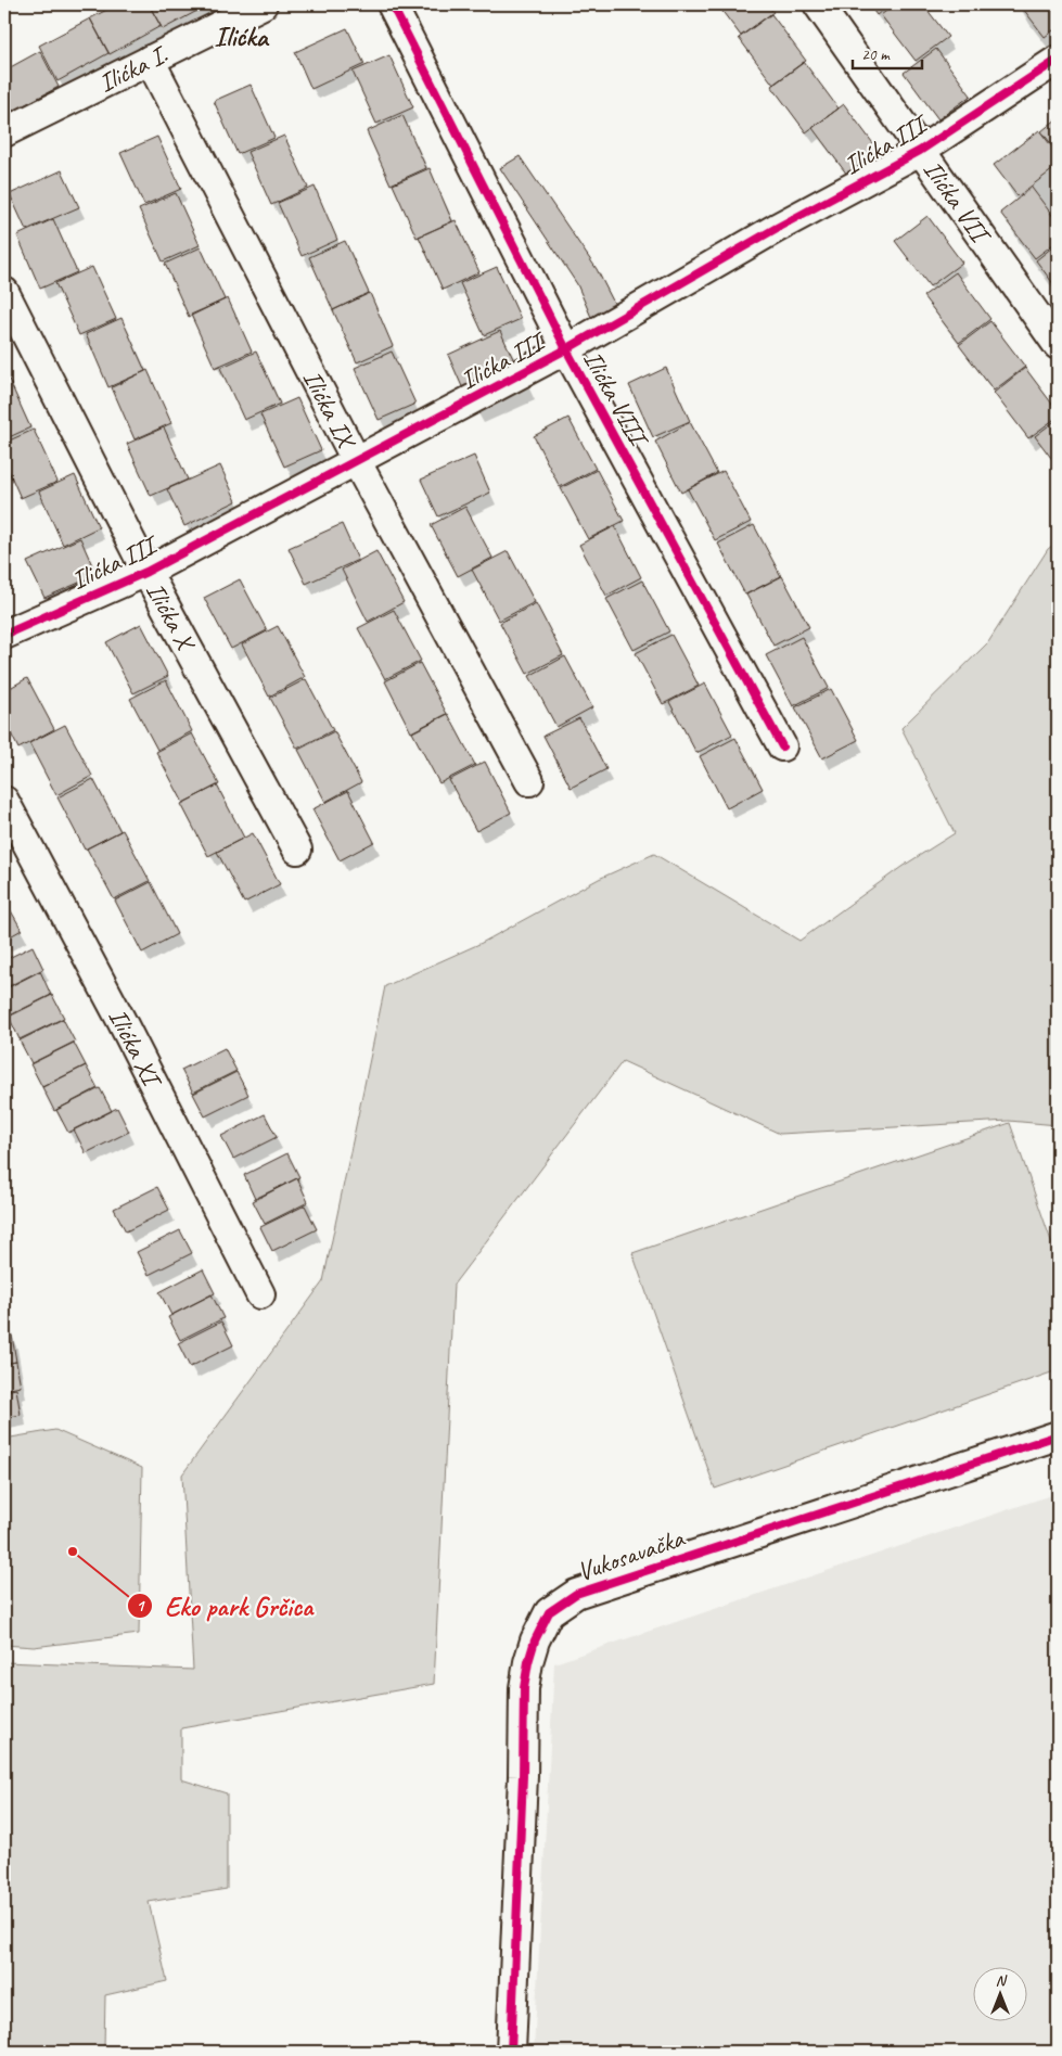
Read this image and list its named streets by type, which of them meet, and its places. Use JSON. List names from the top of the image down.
{
  "streets": {
    "street": [
      "Ilićka I.",
      "Ilićka III",
      "Ilićka VII",
      "Ilićka VIII",
      "Ilićka IX",
      "Ilićka X",
      "Ilićka XI",
      "Vukosavačka"
    ]
  },
  "crossings": [
    ["Ilićka I.", "Ilićka IX"],
    ["Ilićka III", "Ilićka VII"],
    ["Ilićka III", "Ilićka VIII"],
    ["Ilićka III", "Ilićka IX"],
    ["Ilićka III", "Ilićka X"]
  ],
  "districts": ["Ilićka"],
  "places": ["Eko park Grčica"],
  "scale_bar": "20 m",
  "north": "top"
}
